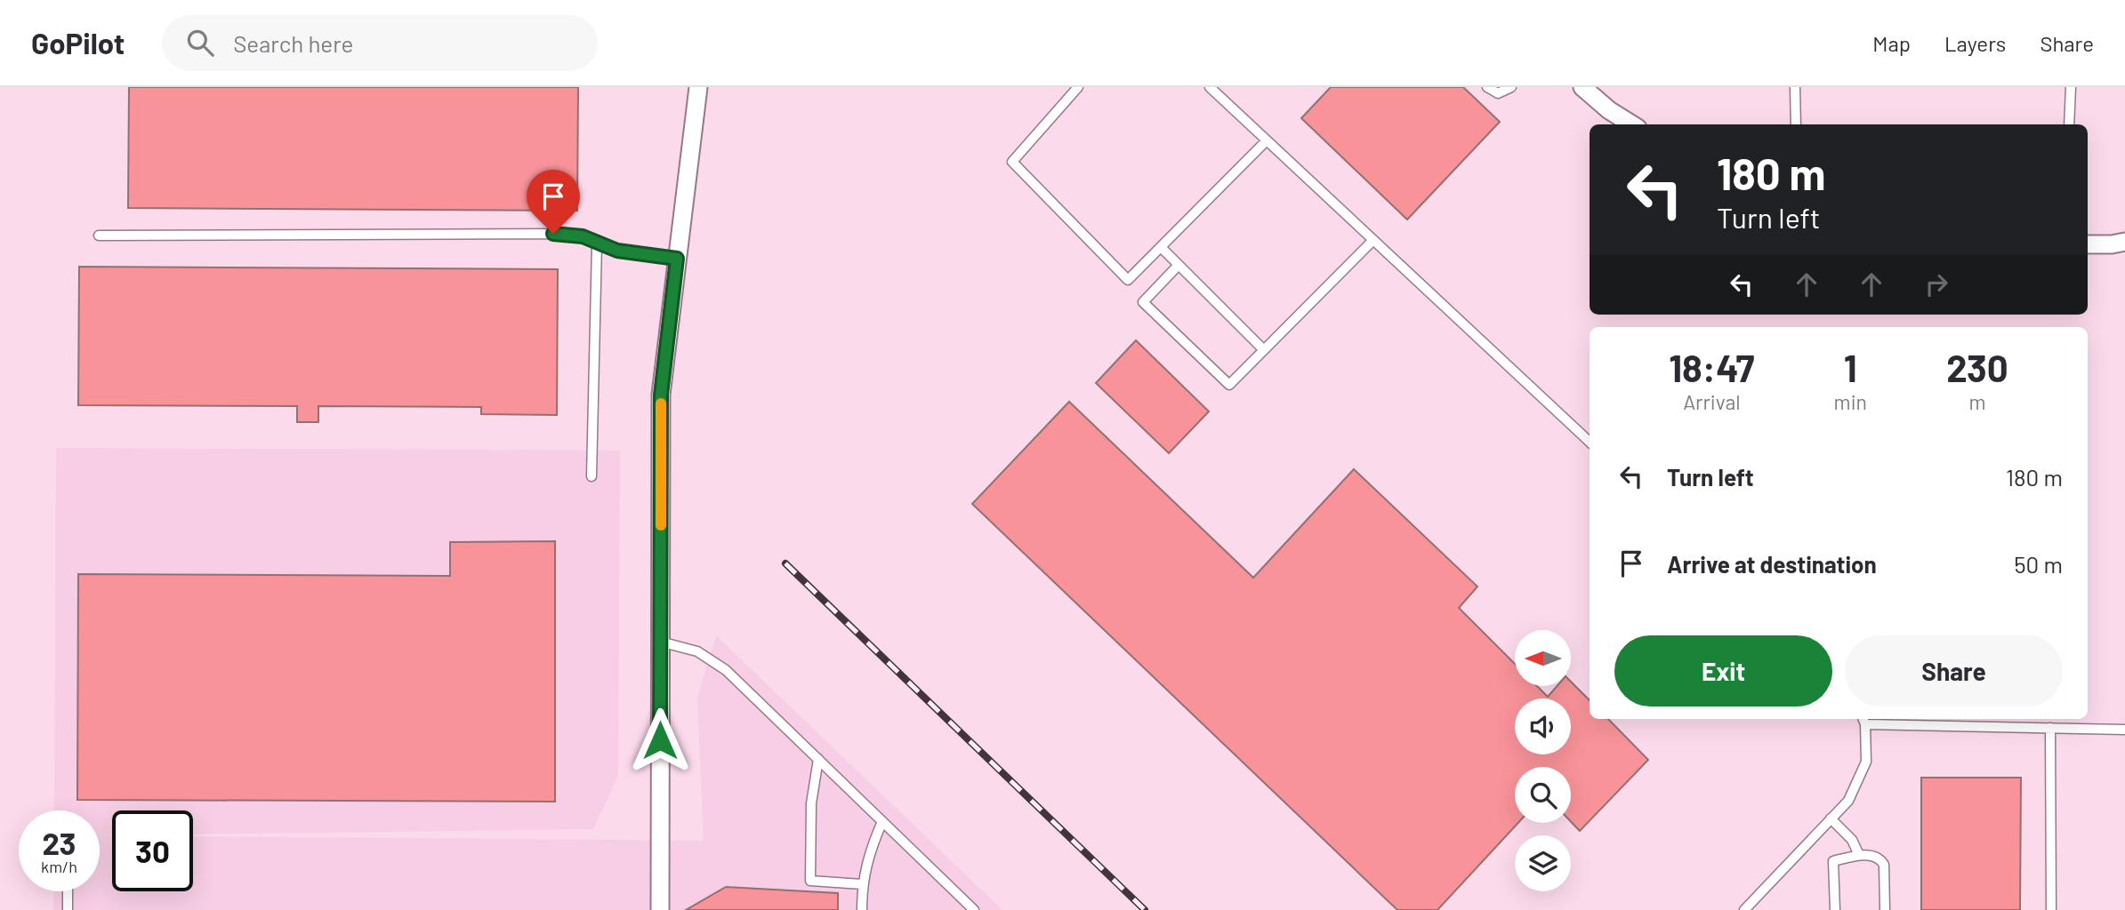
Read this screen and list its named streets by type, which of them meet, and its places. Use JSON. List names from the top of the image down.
{
  "north": "left",
  "page": {
    "header": "GoPilot",
    "search": "Search here",
    "nav": ["Map", "Layers", "Share"],
    "turn": ["180 m", "Turn left"],
    "eta": [
      "18:47",
      "Arrival",
      "1",
      "min",
      "230",
      "m"
    ],
    "list": [
      {
        "name": "Turn left",
        "value": "180 m"
      },
      {
        "name": "Arrive at destination",
        "value": "50 m"
      }
    ],
    "buttons": ["Exit", "Share"],
    "speed": "23 km/h",
    "limit": "30"
  }
}
